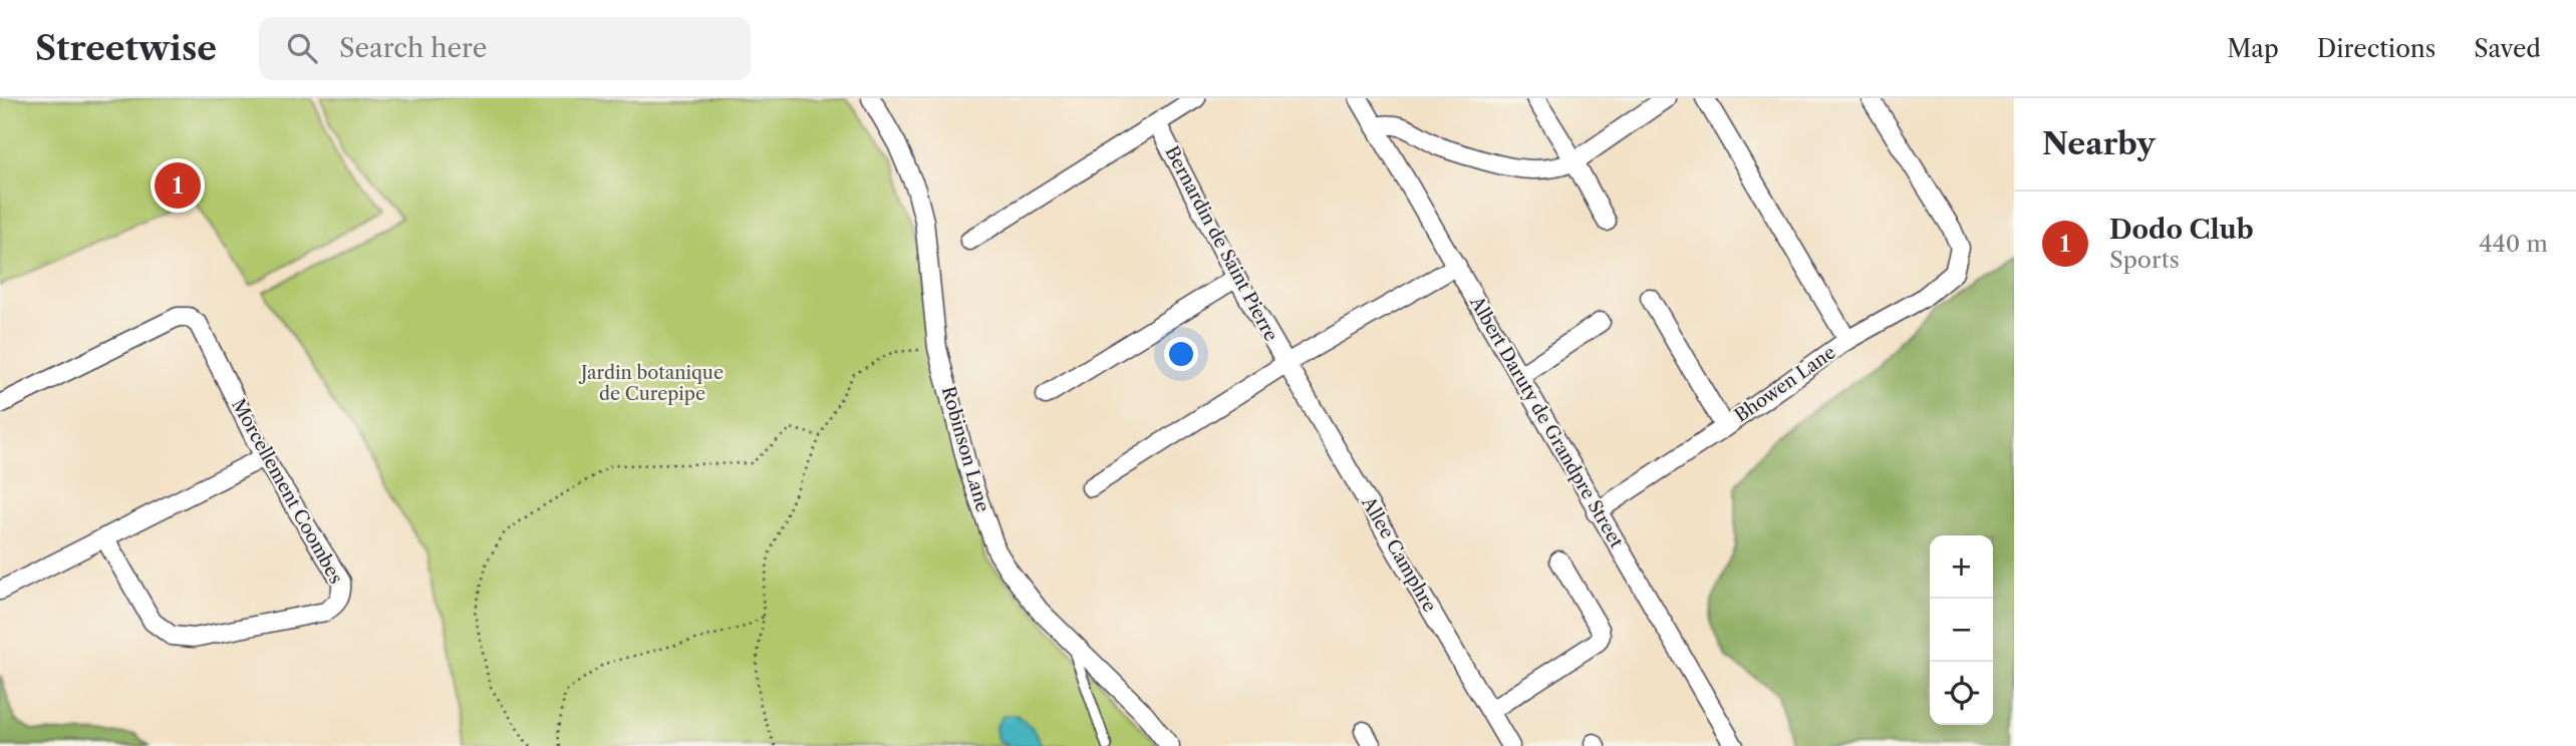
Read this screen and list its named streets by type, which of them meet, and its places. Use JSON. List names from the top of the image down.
{
  "streets": {
    "street": [
      "Bernardin de Saint Pierre",
      "Bhowen Lane",
      "Albert Daruty de Grandpre Street",
      "Robinson Lane",
      "Morcellement Coombes",
      "Allee Camphre"
    ]
  },
  "crossings": [
    ["Bernardin de Saint Pierre", "Allee Camphre"],
    ["Bhowen Lane", "Albert Daruty de Grandpre Street"]
  ],
  "parks": ["Jardin botanique de Curepipe"],
  "page": {
    "header": "Streetwise",
    "search": "Search here",
    "nav": ["Map", "Directions", "Saved"],
    "heading": "Nearby",
    "pins": "1",
    "list": [
      {
        "mark": "1",
        "name": "Dodo Club",
        "note": "Sports",
        "value": "440 m"
      }
    ],
    "map_buttons": ["+", "−"]
  }
}
